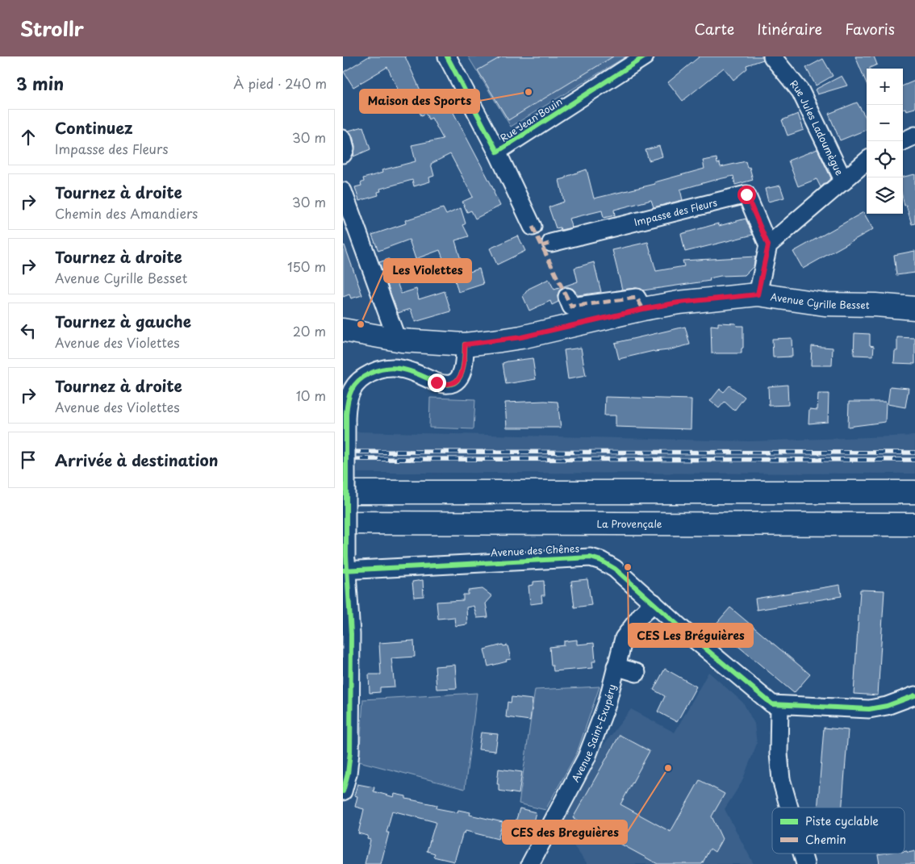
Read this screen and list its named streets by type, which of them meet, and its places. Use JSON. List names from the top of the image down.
{
  "streets": {
    "main road": ["Avenue Cyrille Besset", "La Provençale"],
    "street": [
      "Rue Jean Bouin",
      "Rue Jules Ladoumègue",
      "Impasse des Fleurs",
      "Avenue des Chênes",
      "Avenue Saint-Exupéry"
    ]
  },
  "crossings": [
    ["Avenue des Chênes", "Avenue Saint-Exupéry"]
  ],
  "places": [
    "Maison des Sports",
    "Les Violettes",
    "CES Les Bréguières",
    "CES des Breguières"
  ],
  "legend": ["Piste cyclable", "Chemin"],
  "page": {
    "header": "Strollr",
    "nav": ["Carte", "Itinéraire", "Favoris"],
    "heading": ["3 min", "À pied · 240 m"],
    "map_buttons": ["+", "−"],
    "list": [
      ["Continuez", "Impasse des Fleurs", "30 m"],
      ["Tournez à droite", "Chemin des Amandiers", "30 m"],
      ["Tournez à droite", "Avenue Cyrille Besset", "150 m"],
      ["Tournez à gauche", "Avenue des Violettes", "20 m"],
      ["Tournez à droite", "Avenue des Violettes", "10 m"],
      "Arrivée à destination"
    ]
  }
}
